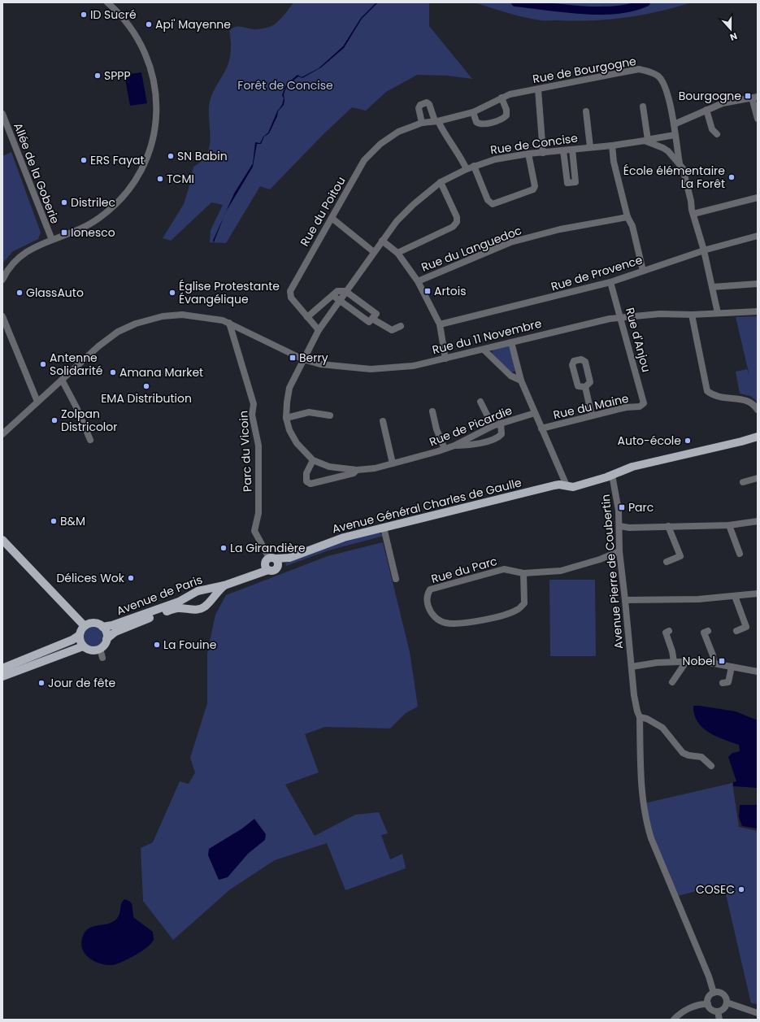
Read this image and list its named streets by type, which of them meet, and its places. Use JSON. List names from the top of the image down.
{
  "streets": {
    "main road": ["Avenue Général Charles de Gaulle", "Avenue de Paris"],
    "street": [
      "Rue de Bourgogne",
      "Rue de Concise",
      "Allée de la Goberie",
      "Rue du Poitou",
      "Rue du Languedoc",
      "Rue de Provence",
      "Rue du 11 Novembre",
      "Rue d'Anjou",
      "Rue du Maine",
      "Rue de Picardie",
      "Parc du Vicoin",
      "Rue du Parc",
      "Avenue Pierre de Coubertin"
    ]
  },
  "crossings": [
    ["Rue de Bourgogne", "Rue de Concise"],
    ["Rue de Bourgogne", "Rue du Poitou"],
    ["Rue de Concise", "Rue du Poitou"],
    ["Rue de Concise", "Rue de Provence"],
    ["Rue de Concise", "Rue du 11 Novembre"],
    ["Rue de Concise", "Rue de Picardie"],
    ["Rue de Provence", "Rue d'Anjou"],
    ["Rue du 11 Novembre", "Rue d'Anjou"],
    ["Rue du 11 Novembre", "Rue de Picardie"],
    ["Rue du 11 Novembre", "Parc du Vicoin"],
    ["Rue d'Anjou", "Rue du Maine"],
    ["Parc du Vicoin", "Avenue Général Charles de Gaulle"],
    ["Parc du Vicoin", "Avenue de Paris"],
    ["Avenue Général Charles de Gaulle", "Avenue Pierre de Coubertin"],
    ["Avenue Général Charles de Gaulle", "Avenue de Paris"],
    ["Rue du Parc", "Avenue Pierre de Coubertin"]
  ],
  "parks": ["Forêt de Concise"],
  "places": {
    "other": [
      "ID Sucré",
      "Api' Mayenne",
      "SPPP",
      "SN Babin",
      "ERS Fayat",
      "École élémentaire La Forêt",
      "TCMI",
      "Distrilec",
      "GlassAuto",
      "Église Protestante Évangélique",
      "Antenne Solidarité",
      "Amana Market",
      "EMA Distribution",
      "Zolpan Districolor",
      "Auto-école",
      "B&M",
      "La Girandière",
      "Délices Wok",
      "La Fouine",
      "Jour de fête",
      "COSEC"
    ],
    "transit": [
      "Bourgogne",
      "Ionesco",
      "Artois",
      "Berry",
      "Parc",
      "Nobel"
    ]
  },
  "north": "bottom"
}
